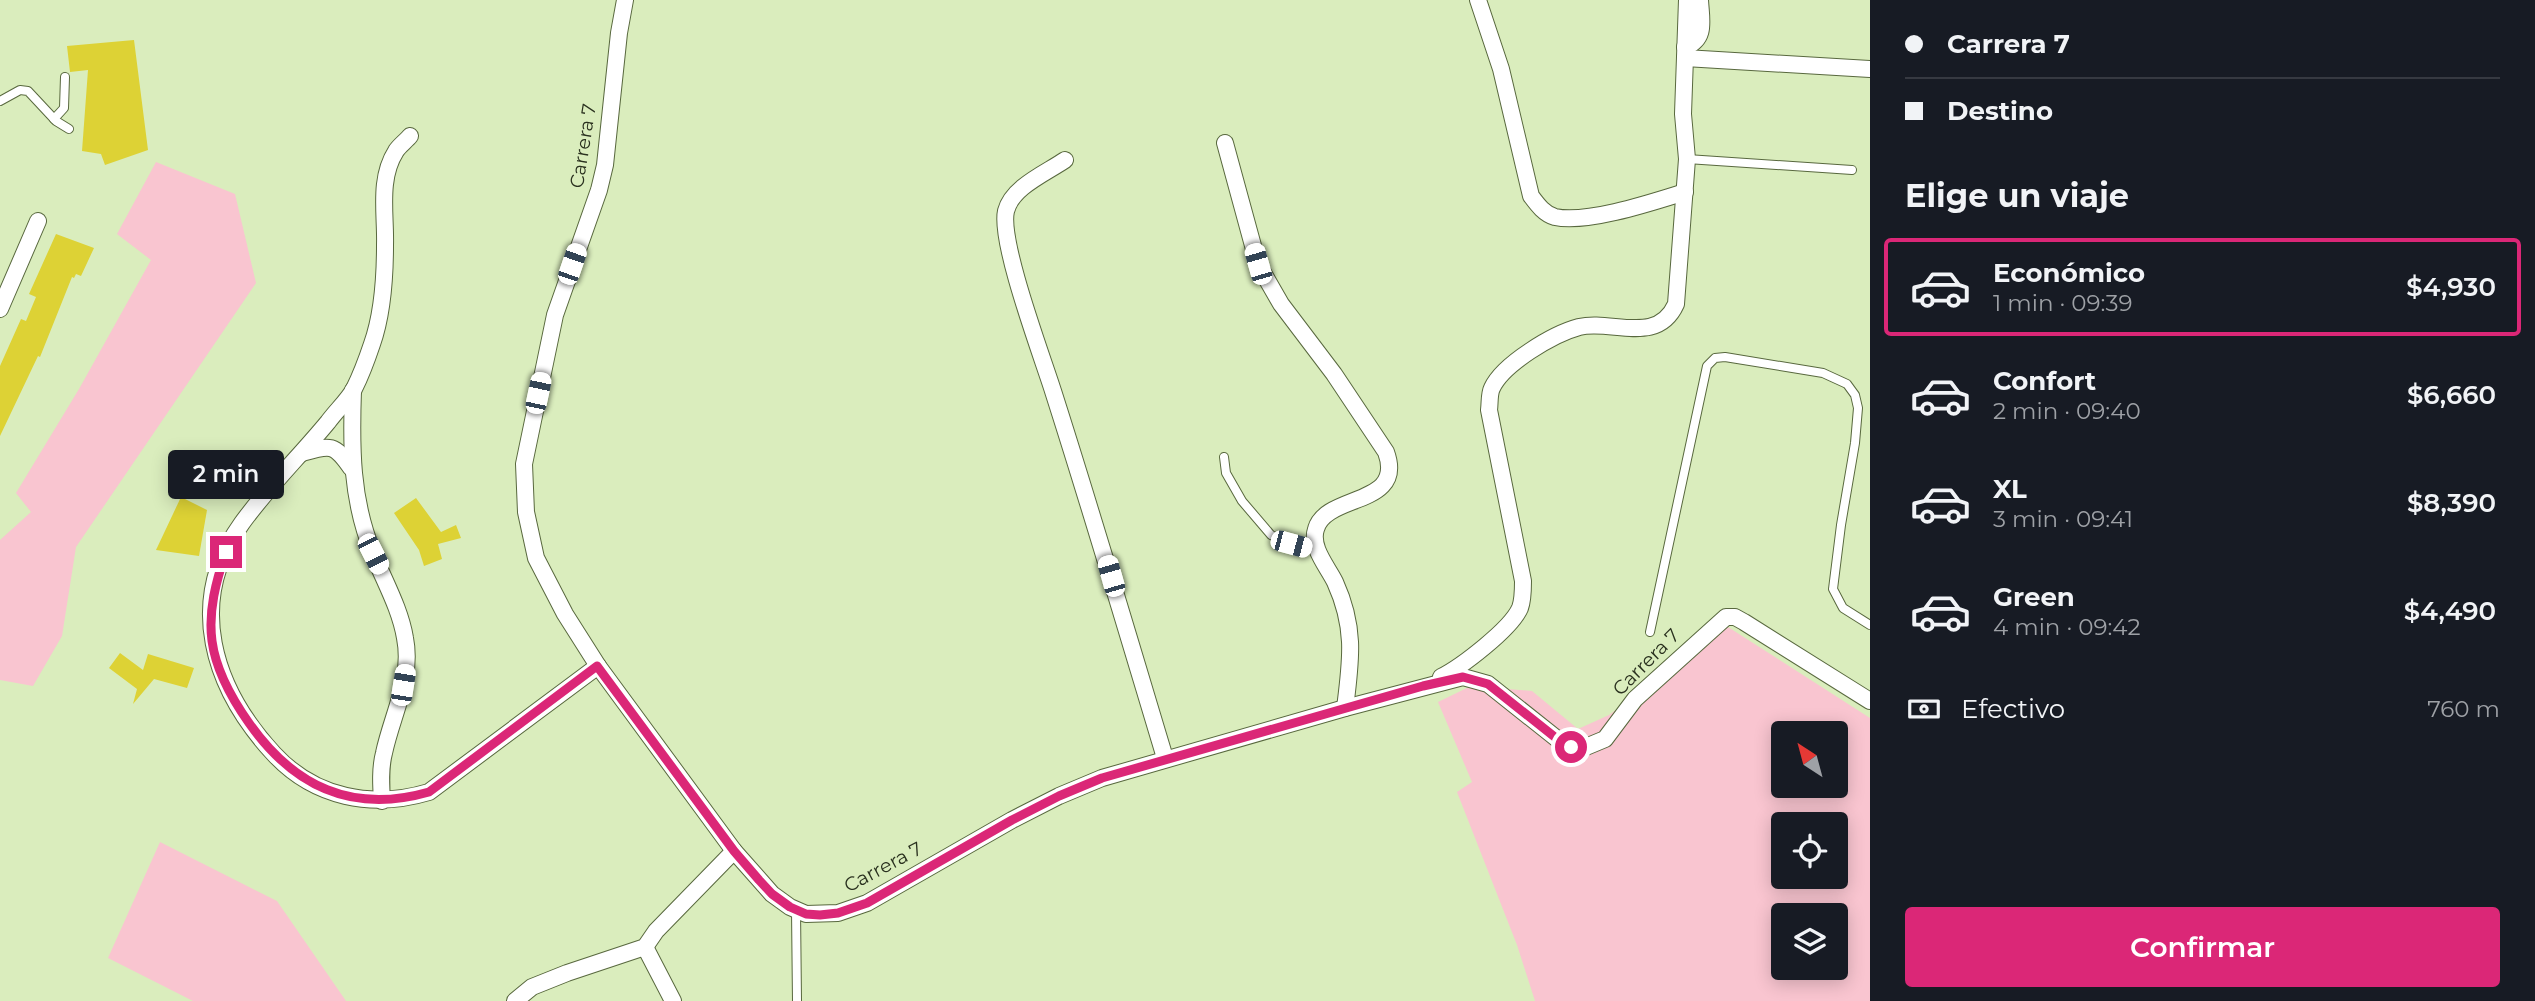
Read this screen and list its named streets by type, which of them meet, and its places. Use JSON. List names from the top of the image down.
{
  "streets": {
    "street": ["Carrera 7"]
  },
  "north": "top left",
  "page": {
    "banner": ["Carrera 7", "Destino"],
    "heading": "Elige un viaje",
    "list": [
      {
        "name": "Económico",
        "note": "1 min · 09:39",
        "value": "$4,930"
      },
      {
        "name": "Confort",
        "note": "2 min · 09:40",
        "value": "$6,660"
      },
      {
        "name": "XL",
        "note": "3 min · 09:41",
        "value": "$8,390"
      },
      {
        "name": "Green",
        "note": "4 min · 09:42",
        "value": "$4,490"
      }
    ],
    "bubble": "2 min",
    "pay": ["Efectivo", "760 m"],
    "buttons": "Confirmar"
  }
}
